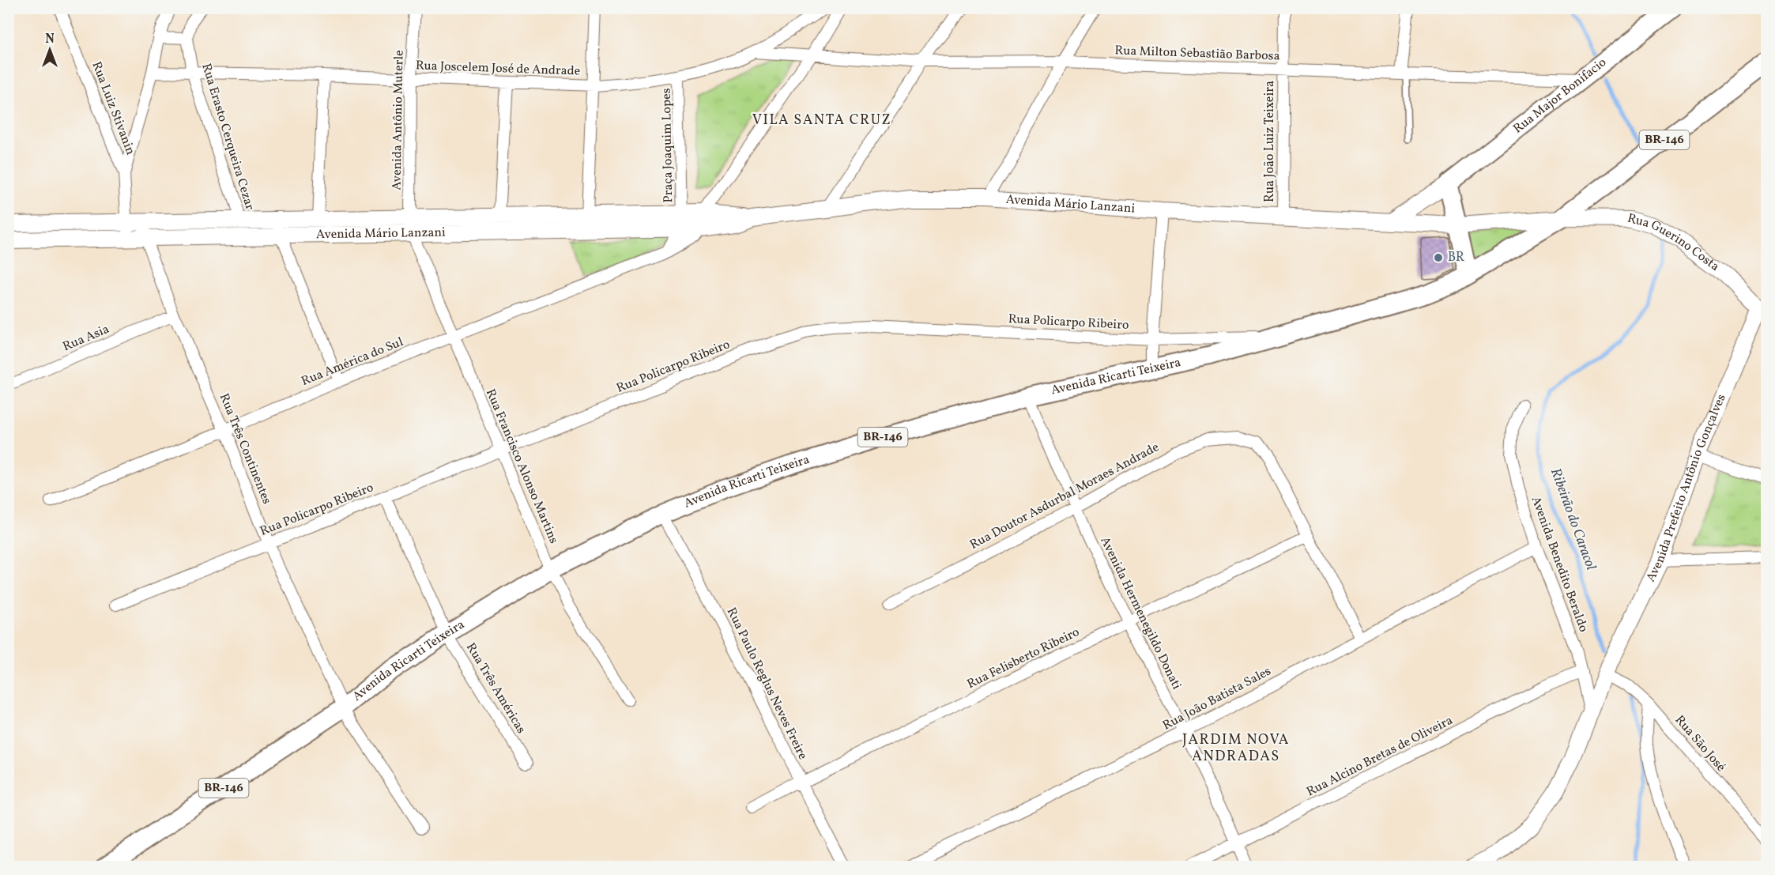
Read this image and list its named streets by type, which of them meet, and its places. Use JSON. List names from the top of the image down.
{
  "streets": {
    "main road": ["Rua Major Bonifacio", "BR-146", "Avenida Ricarti Teixeira"],
    "street": [
      "Rua Milton Sebastião Barbosa",
      "Rua Joscelem José de Andrade",
      "Rua Luiz Stivanin",
      "Avenida Antônio Muterle",
      "Rua Erasto Cerqueira Cezar",
      "Rua João Luiz Teixeira",
      "Praça Joaquim Lopes",
      "Avenida Mário Lanzani",
      "Rua Guerino Costa",
      "Rua Policarpo Ribeiro",
      "Rua Asia",
      "Rua América do Sul",
      "Rua Três Continentes",
      "Rua Francisco Alonso Martins",
      "Avenida Prefeito Antônio Gonçalves",
      "Rua Doutor Asdurbal Moraes Andrade",
      "Avenida Benedito Beraldo",
      "Avenida Hermenegildo Donati",
      "Rua Felisberto Ribeiro",
      "Rua Paulo Reglus Neves Freire",
      "Rua Três Américas",
      "Rua João Batista Sales",
      "Rua São José",
      "Rua Alcino Bretas de Oliveira"
    ]
  },
  "crossings": [
    ["Rua Milton Sebastião Barbosa", "Rua Joscelem José de Andrade"],
    ["Rua Milton Sebastião Barbosa", "Rua Major Bonifacio"],
    ["Rua Milton Sebastião Barbosa", "Rua João Luiz Teixeira"],
    ["Rua Joscelem José de Andrade", "Avenida Antônio Muterle"],
    ["Rua Joscelem José de Andrade", "Rua Erasto Cerqueira Cezar"],
    ["Rua Joscelem José de Andrade", "Praça Joaquim Lopes"],
    ["Rua Major Bonifacio", "Avenida Mário Lanzani"],
    ["Rua Luiz Stivanin", "Avenida Mário Lanzani"],
    ["Rua Luiz Stivanin", "Rua Três Continentes"],
    ["Avenida Antônio Muterle", "Avenida Mário Lanzani"],
    ["Avenida Antônio Muterle", "Rua Francisco Alonso Martins"],
    ["Rua Erasto Cerqueira Cezar", "Avenida Mário Lanzani"],
    ["BR-146", "Rua Guerino Costa"],
    ["BR-146", "Avenida Ricarti Teixeira"],
    ["Rua João Luiz Teixeira", "Avenida Mário Lanzani"],
    ["Praça Joaquim Lopes", "Avenida Mário Lanzani"],
    ["Avenida Mário Lanzani", "Rua Guerino Costa"],
    ["Avenida Mário Lanzani", "Rua América do Sul"],
    ["Avenida Mário Lanzani", "Rua Três Continentes"],
    ["Avenida Mário Lanzani", "Rua Francisco Alonso Martins"],
    ["Rua Guerino Costa", "Avenida Prefeito Antônio Gonçalves"],
    ["Rua Policarpo Ribeiro", "Avenida Ricarti Teixeira"],
    ["Rua Policarpo Ribeiro", "Rua Três Continentes"],
    ["Rua Policarpo Ribeiro", "Rua Francisco Alonso Martins"],
    ["Rua Policarpo Ribeiro", "Rua Três Américas"],
    ["Rua Asia", "Rua Três Continentes"],
    ["Rua América do Sul", "Rua Três Continentes"],
    ["Rua América do Sul", "Rua Francisco Alonso Martins"],
    ["Avenida Ricarti Teixeira", "Rua Três Continentes"],
    ["Avenida Ricarti Teixeira", "Rua Francisco Alonso Martins"],
    ["Avenida Ricarti Teixeira", "Avenida Hermenegildo Donati"],
    ["Avenida Ricarti Teixeira", "Rua Paulo Reglus Neves Freire"],
    ["Avenida Ricarti Teixeira", "Rua Três Américas"],
    ["Avenida Prefeito Antônio Gonçalves", "Avenida Benedito Beraldo"],
    ["Avenida Prefeito Antônio Gonçalves", "Rua São José"],
    ["Rua Doutor Asdurbal Moraes Andrade", "Avenida Hermenegildo Donati"],
    ["Rua Doutor Asdurbal Moraes Andrade", "Rua Felisberto Ribeiro"],
    ["Avenida Benedito Beraldo", "Rua João Batista Sales"],
    ["Avenida Benedito Beraldo", "Rua Alcino Bretas de Oliveira"],
    ["Avenida Hermenegildo Donati", "Rua Felisberto Ribeiro"],
    ["Avenida Hermenegildo Donati", "Rua João Batista Sales"],
    ["Avenida Hermenegildo Donati", "Rua Alcino Bretas de Oliveira"],
    ["Rua Felisberto Ribeiro", "Rua Paulo Reglus Neves Freire"]
  ],
  "districts": ["VILA SANTA CRUZ", "JARDIM NOVA ANDRADAS"],
  "water": ["Ribeirão do Caracol"],
  "places": ["BR"],
  "north": "top"
}
